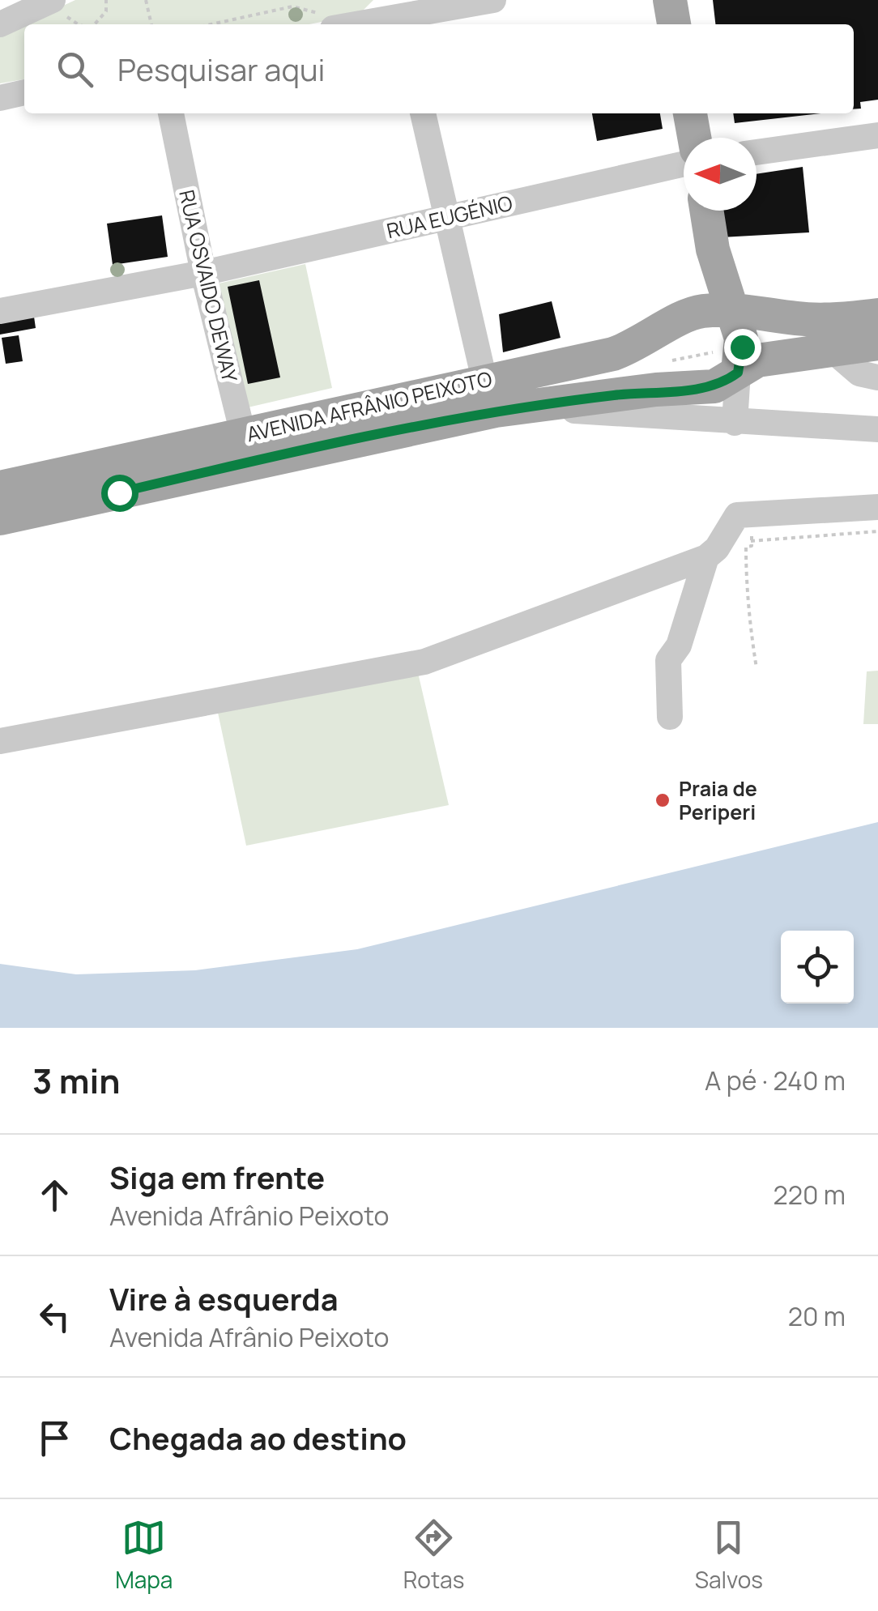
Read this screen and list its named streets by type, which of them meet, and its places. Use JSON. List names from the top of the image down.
{
  "streets": {
    "main road": ["AVENIDA AFRÂNIO PEIXOTO"],
    "street": ["RUA EUGÉNIO", "RUA OSVAIDO DEWAY"]
  },
  "crossings": [
    ["RUA EUGÉNIO", "RUA OSVAIDO DEWAY"],
    ["RUA OSVAIDO DEWAY", "AVENIDA AFRÂNIO PEIXOTO"]
  ],
  "places": ["Praia de Periperi"],
  "north": "left",
  "page": {
    "search": "Pesquisar aqui",
    "heading": ["3 min", "A pé · 240 m"],
    "list": [
      ["Siga em frente", "Avenida Afrânio Peixoto", "220 m"],
      ["Vire à esquerda", "Avenida Afrânio Peixoto", "20 m"],
      "Chegada ao destino"
    ],
    "nav": ["Mapa", "Rotas", "Salvos"]
  }
}
